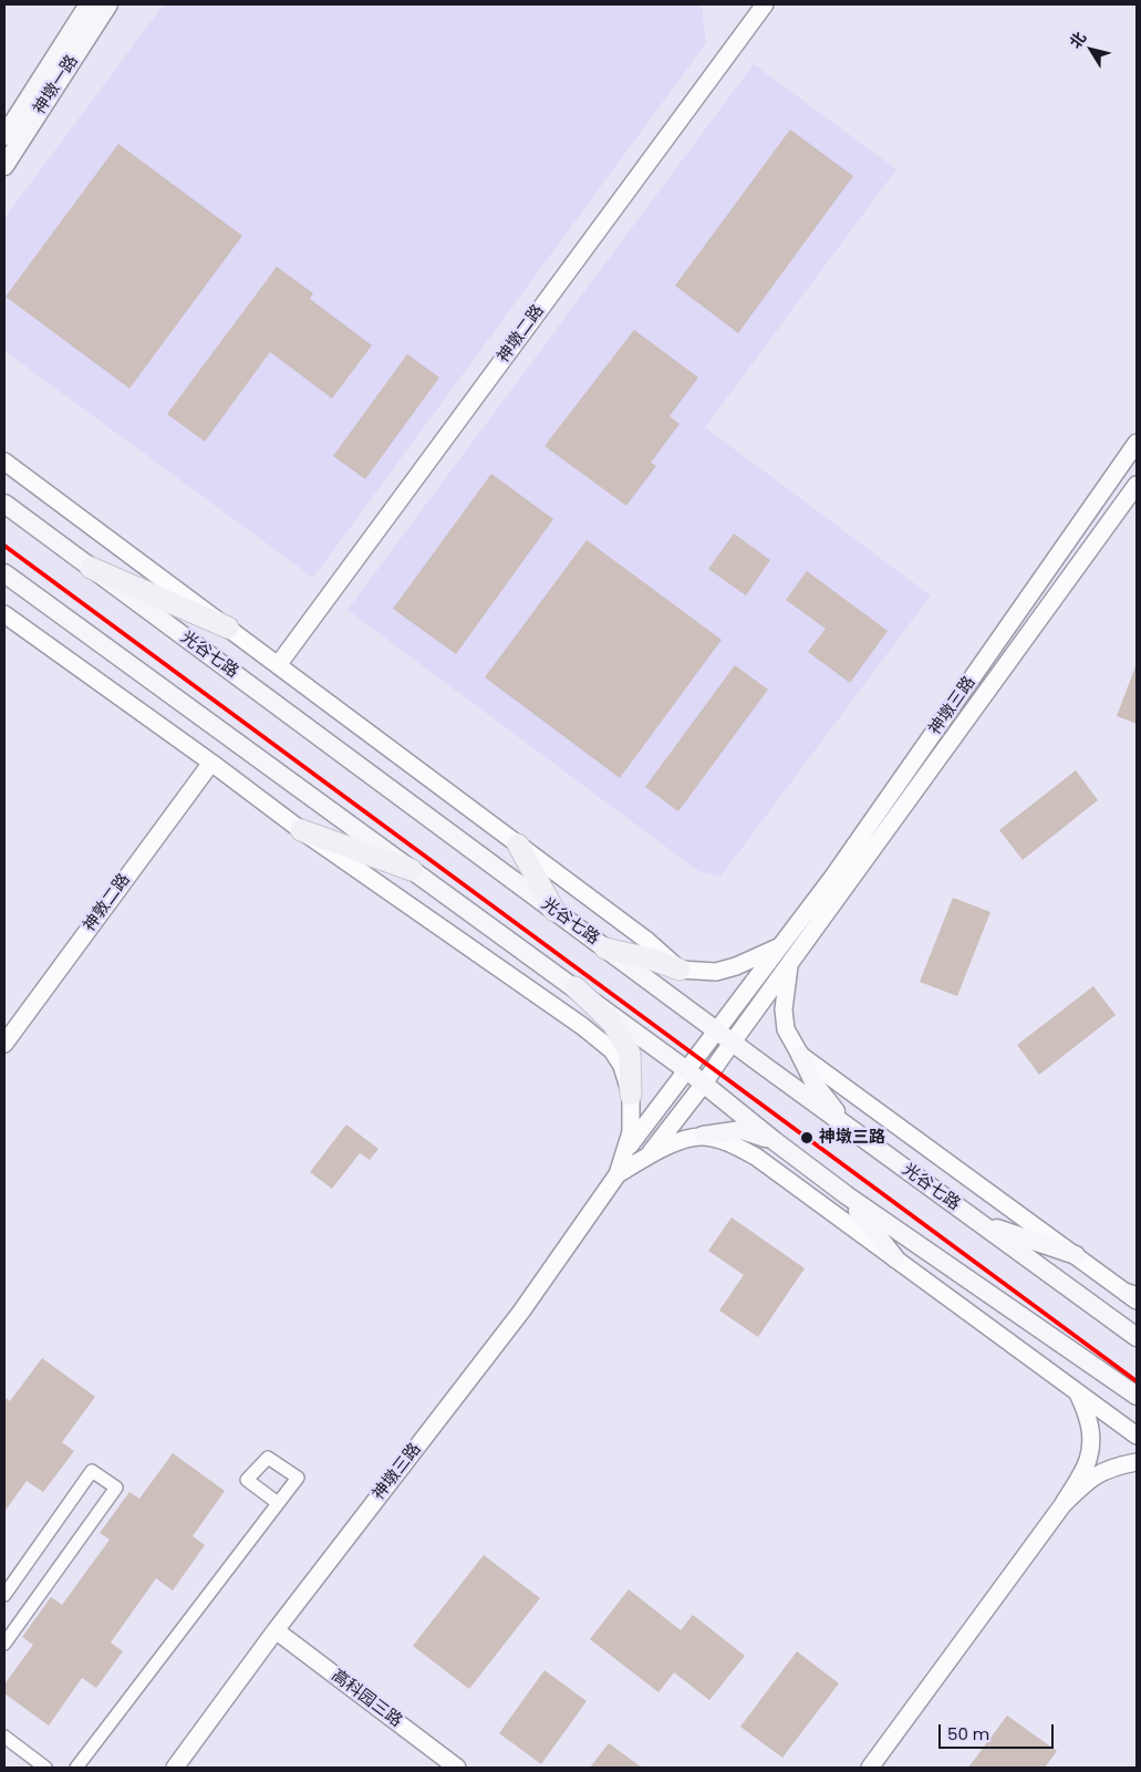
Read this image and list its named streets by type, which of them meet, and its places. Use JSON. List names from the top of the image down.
{
  "streets": {
    "main road": ["神墩一路", "光谷七路"],
    "street": [
      "神墩二路",
      "神墩三路",
      "神敦二路",
      "高科园三路"
    ]
  },
  "crossings": [
    ["光谷七路", "神墩三路"],
    ["神墩三路", "高科园三路"]
  ],
  "places": ["神墩三路"],
  "scale_bar": "50 m",
  "north": "top left"
}
